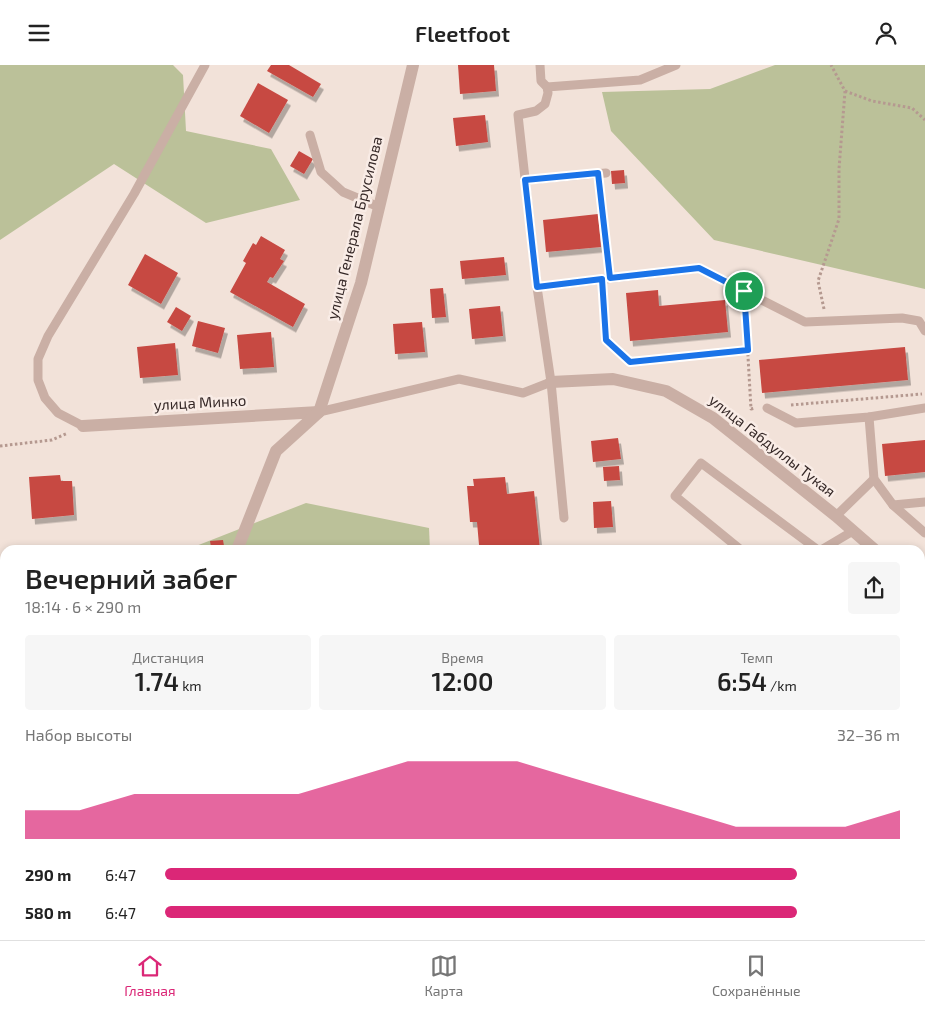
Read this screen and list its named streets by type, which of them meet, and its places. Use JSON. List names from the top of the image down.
{
  "streets": {
    "street": ["улица Генерала Брусилова", "улица Минко", "улица Габдуллы Тукая"]
  },
  "crossings": [
    ["улица Генерала Брусилова", "улица Минко"]
  ],
  "page": {
    "header": "Fleetfoot",
    "heading": ["Вечерний забег", "18:14 · 6 × 290 m"],
    "stats": [
      ["Дистанция", "1.74 km"],
      ["Время", "12:00"],
      ["Темп", "6:54 /km"]
    ],
    "chart": ["Набор высоты", "32–36 m"],
    "list": [
      {
        "name": "290 m",
        "note": "6:47"
      },
      {
        "name": "580 m",
        "note": "6:47"
      }
    ],
    "tabs": ["Главная", "Карта", "Сохранённые"]
  }
}
